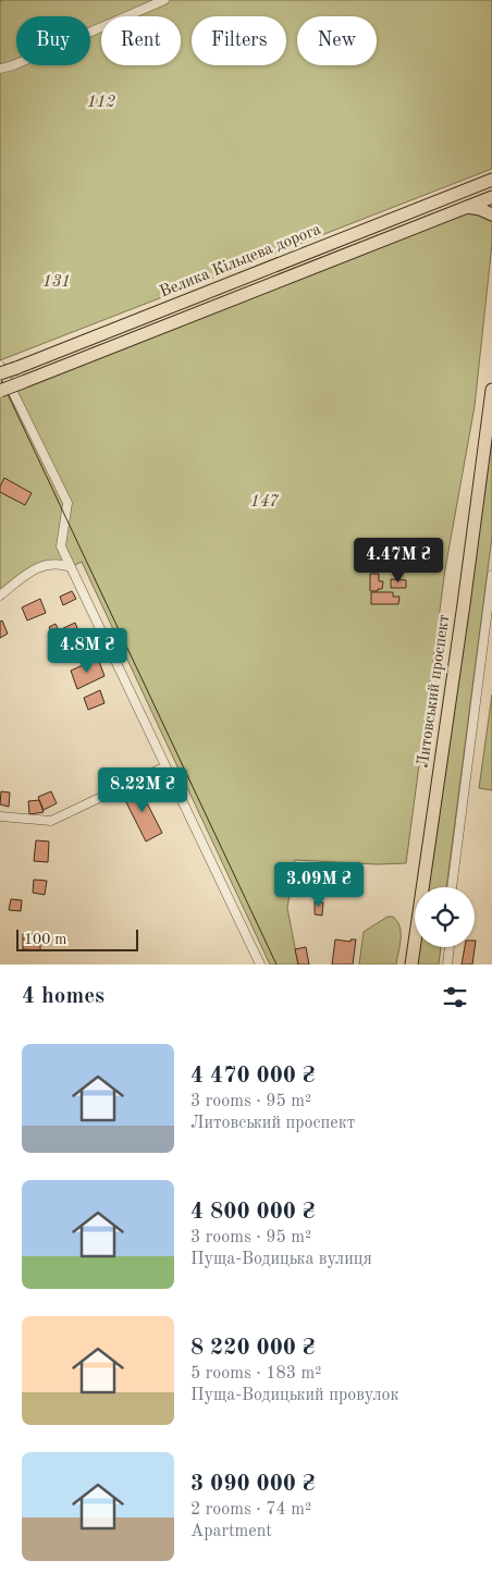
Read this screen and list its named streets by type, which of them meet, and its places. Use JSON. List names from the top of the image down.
{
  "streets": {
    "main road": ["Велика Кільцева дорога", "Литовський проспект"]
  },
  "parks": ["112", "131", "147"],
  "scale_bar": "100 m",
  "page": {
    "chip": [
      "Buy",
      "Rent",
      "Filters",
      "New"
    ],
    "price": [
      "4.47M ₴",
      "4.8M ₴",
      "8.22M ₴",
      "3.09M ₴"
    ],
    "scale": "100 m",
    "heading": "4 homes",
    "list": [
      {
        "name": "4 470 000 ₴",
        "note": "3 rooms · 95 m² · Литовський проспект"
      },
      {
        "name": "4 800 000 ₴",
        "note": "3 rooms · 95 m² · Пуща-Водицька вулиця"
      },
      {
        "name": "8 220 000 ₴",
        "note": "5 rooms · 183 m² · Пуща-Водицький провулок"
      },
      {
        "name": "3 090 000 ₴",
        "note": "2 rooms · 74 m² · Apartment"
      }
    ]
  }
}
